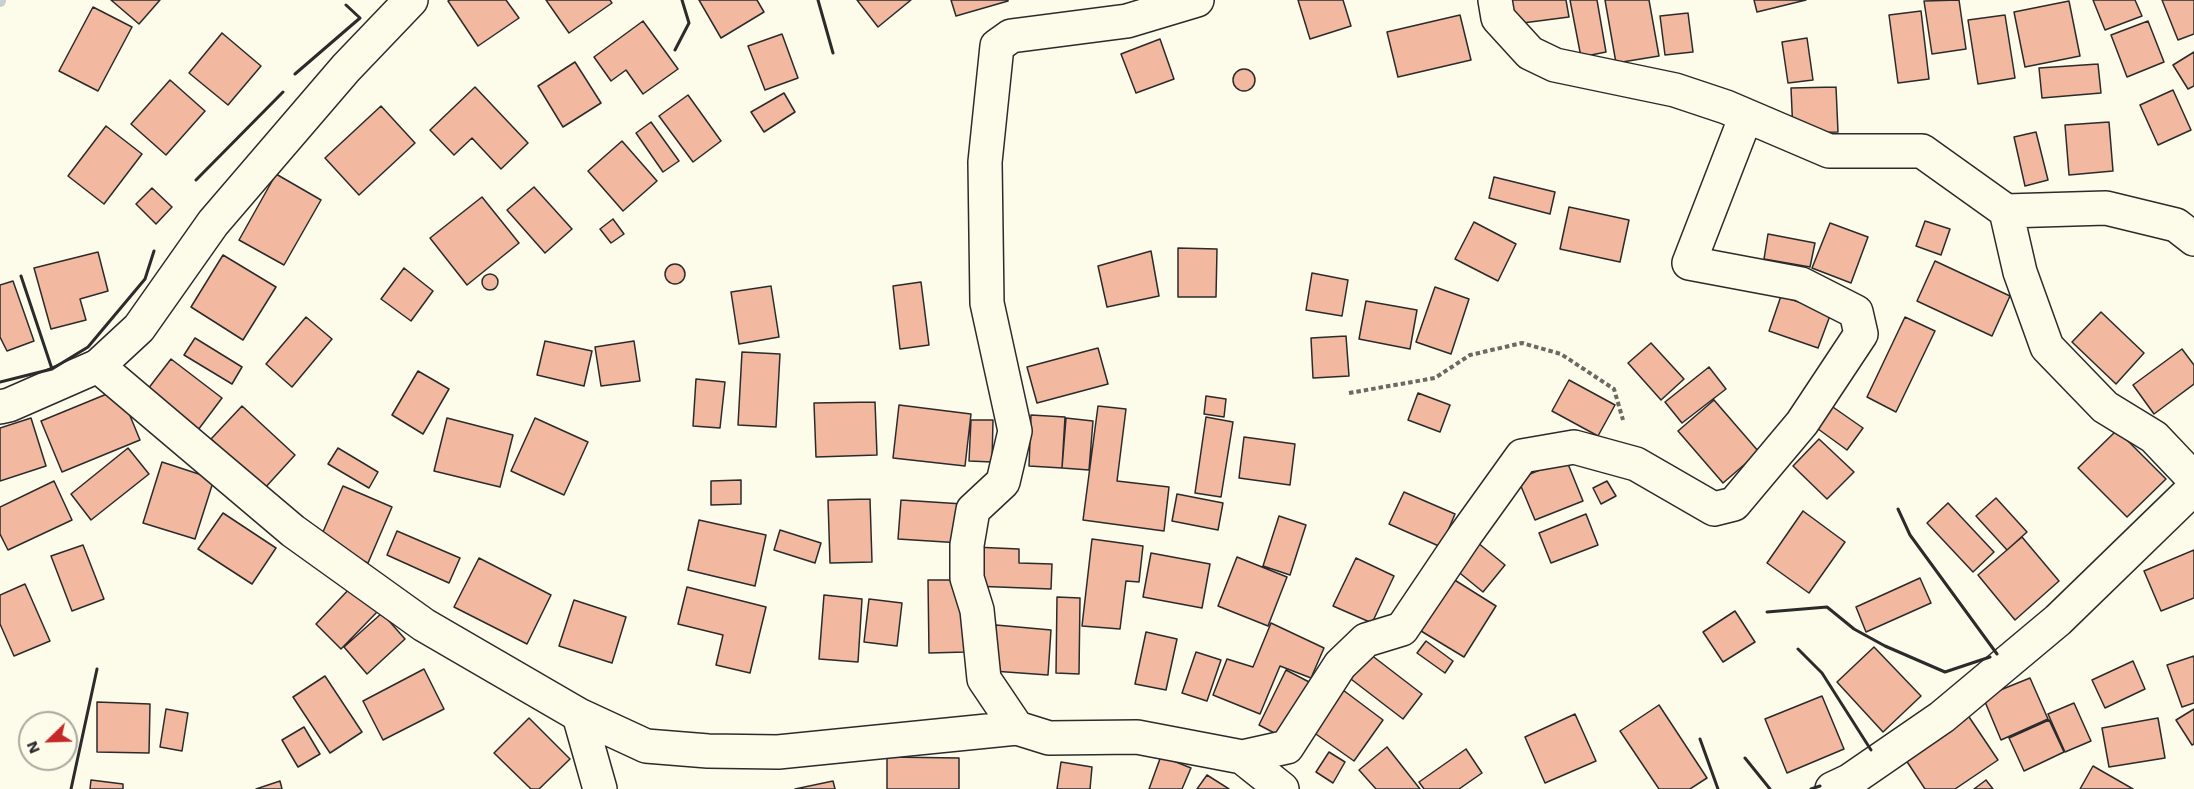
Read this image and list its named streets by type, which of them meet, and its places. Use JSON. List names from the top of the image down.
{
  "north": "bottom left"
}
